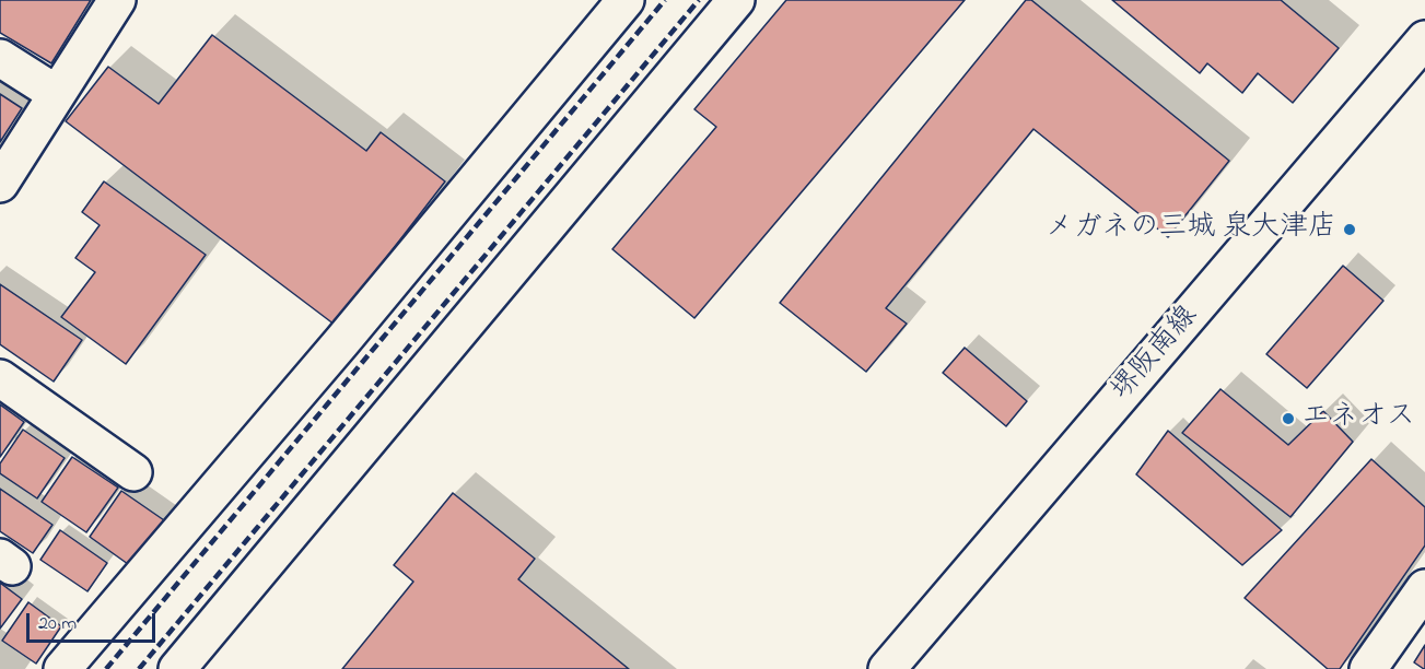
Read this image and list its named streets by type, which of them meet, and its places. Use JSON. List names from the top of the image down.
{
  "streets": {
    "street": ["堺阪南線"]
  },
  "places": ["メガネの三城 泉大津店", "エネオス"],
  "scale_bar": "20 m"
}
